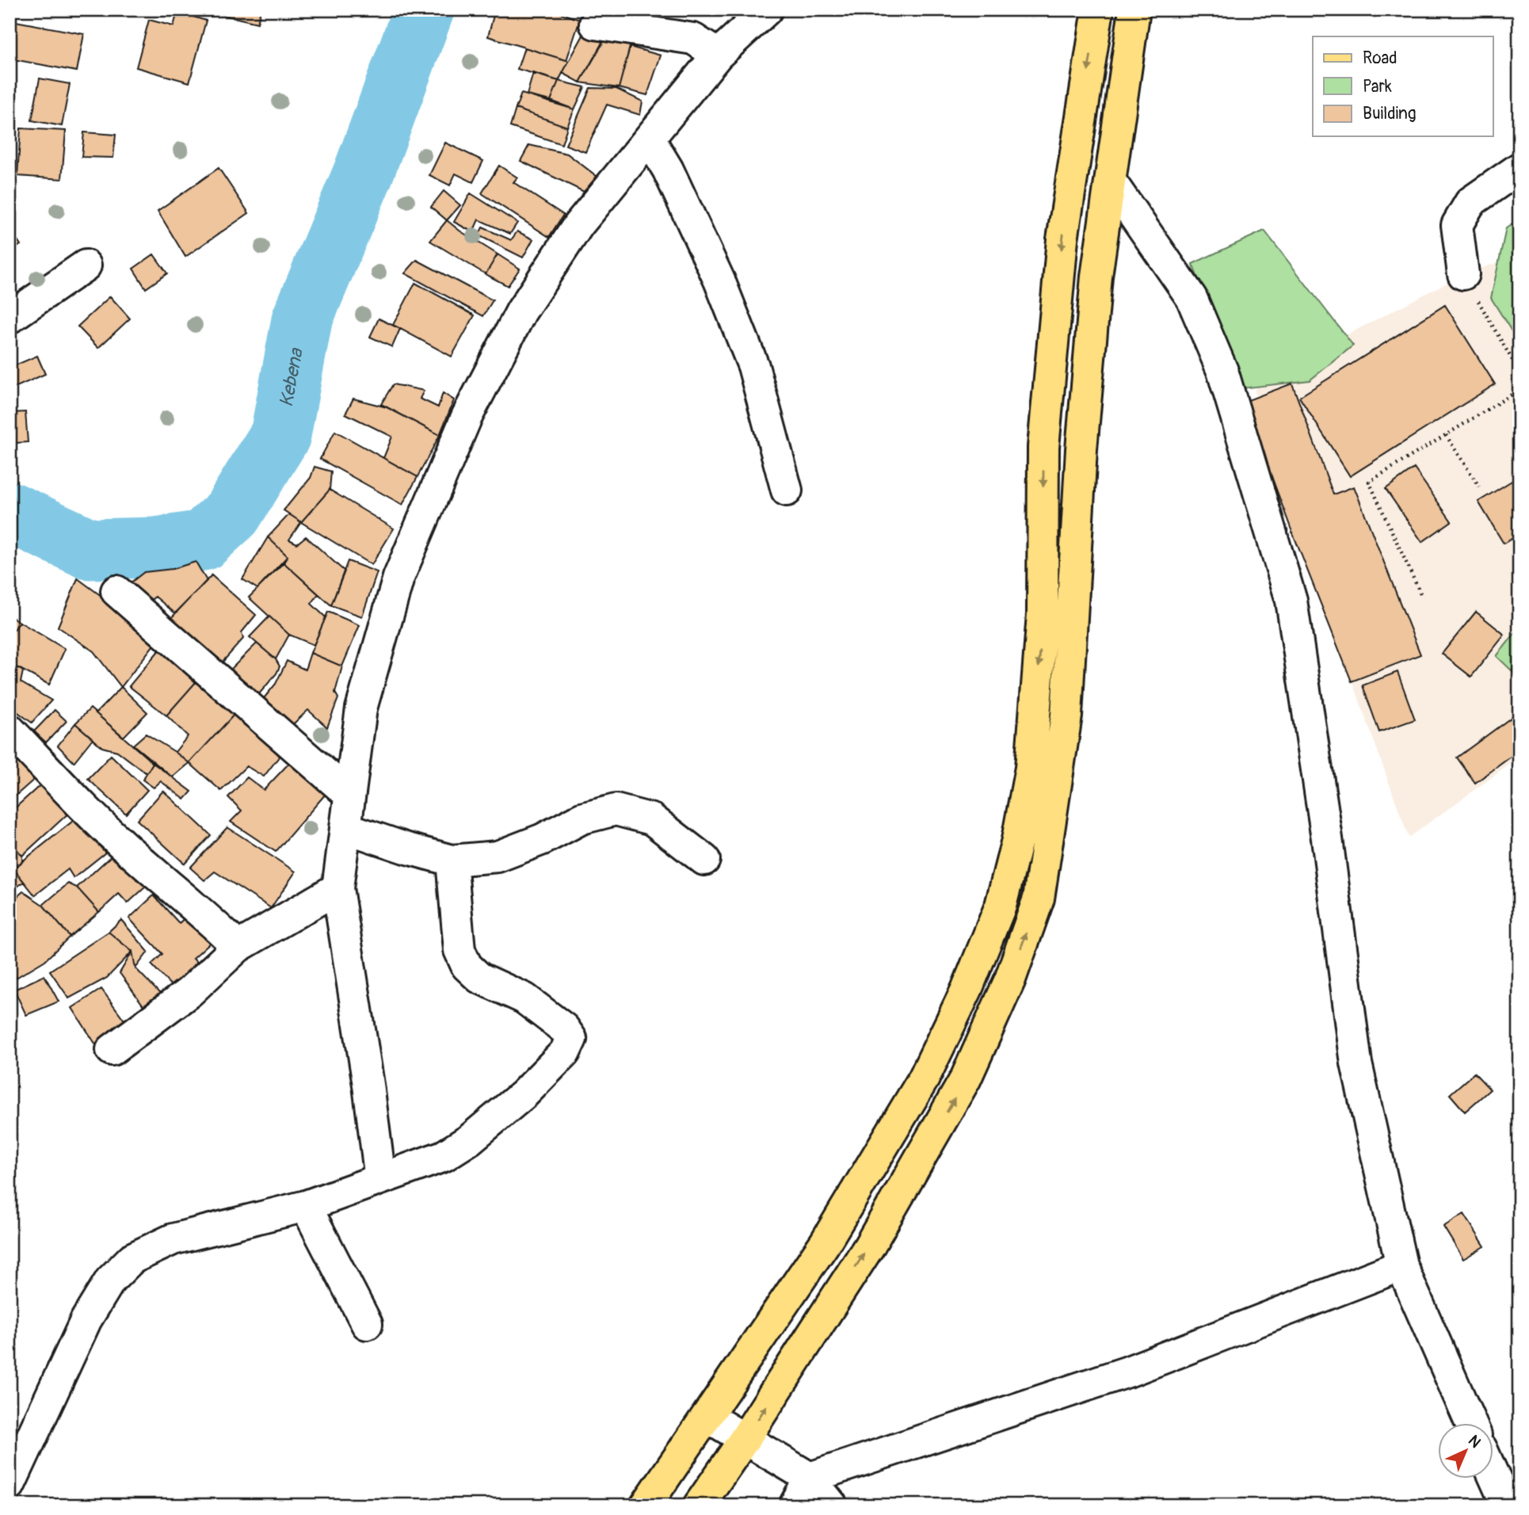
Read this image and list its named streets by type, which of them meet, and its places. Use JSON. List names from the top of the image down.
{
  "water": ["Kebena"],
  "legend": ["Road", "Park", "Building"],
  "north": "top right"
}
